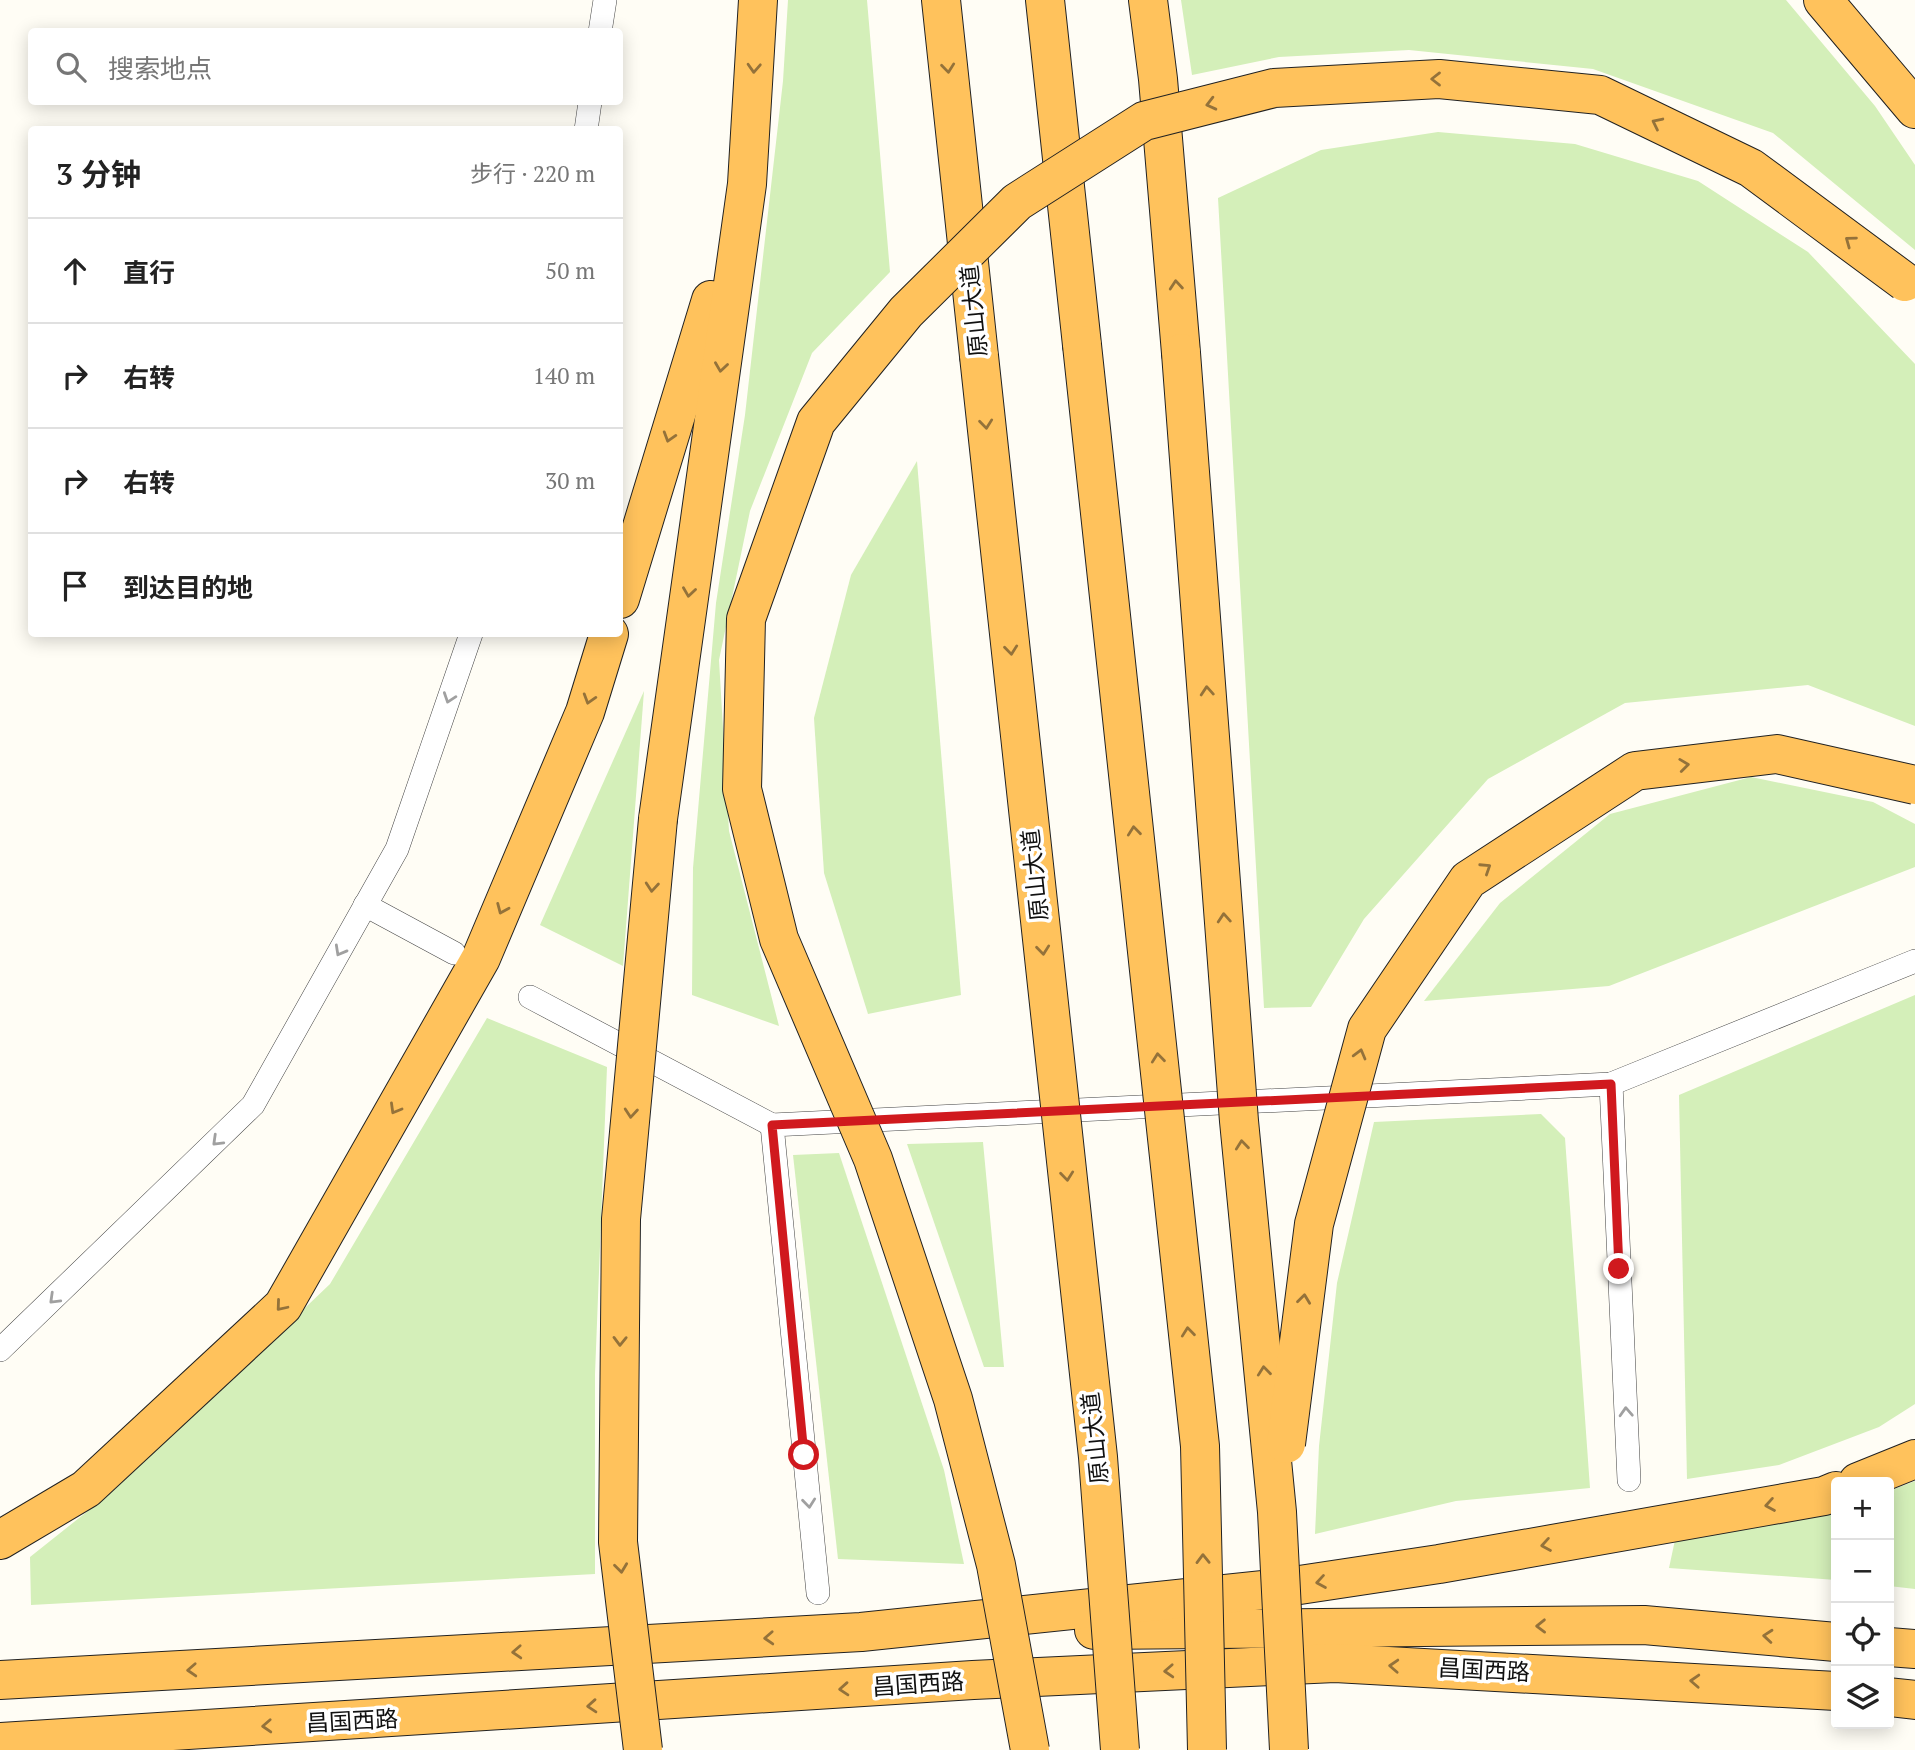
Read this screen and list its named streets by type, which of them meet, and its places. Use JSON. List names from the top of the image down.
{
  "streets": {
    "highway": ["原山大道", "昌国西路"]
  },
  "page": {
    "search": "搜索地点",
    "heading": ["3 分钟", "步行 · 220 m"],
    "list": [
      ["直行", "50 m"],
      ["右转", "140 m"],
      ["右转", "30 m"],
      "到达目的地"
    ],
    "map_buttons": ["+", "−"]
  }
}
